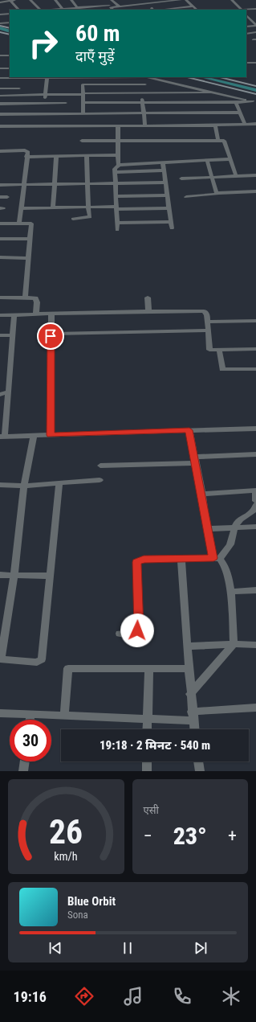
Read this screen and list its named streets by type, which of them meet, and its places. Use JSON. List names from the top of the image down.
{
  "page": {
    "turn": ["60 m", "दाएँ मुड़ें"],
    "limit": "30",
    "trip": "19:18 · 2 मिनट · 540 m",
    "tile": "एसी",
    "heat": ["−", "23°", "+"],
    "song": ["Blue Orbit", "Sona"],
    "tabs": "19:16",
    "gauge": ["26", "km/h"]
  }
}
